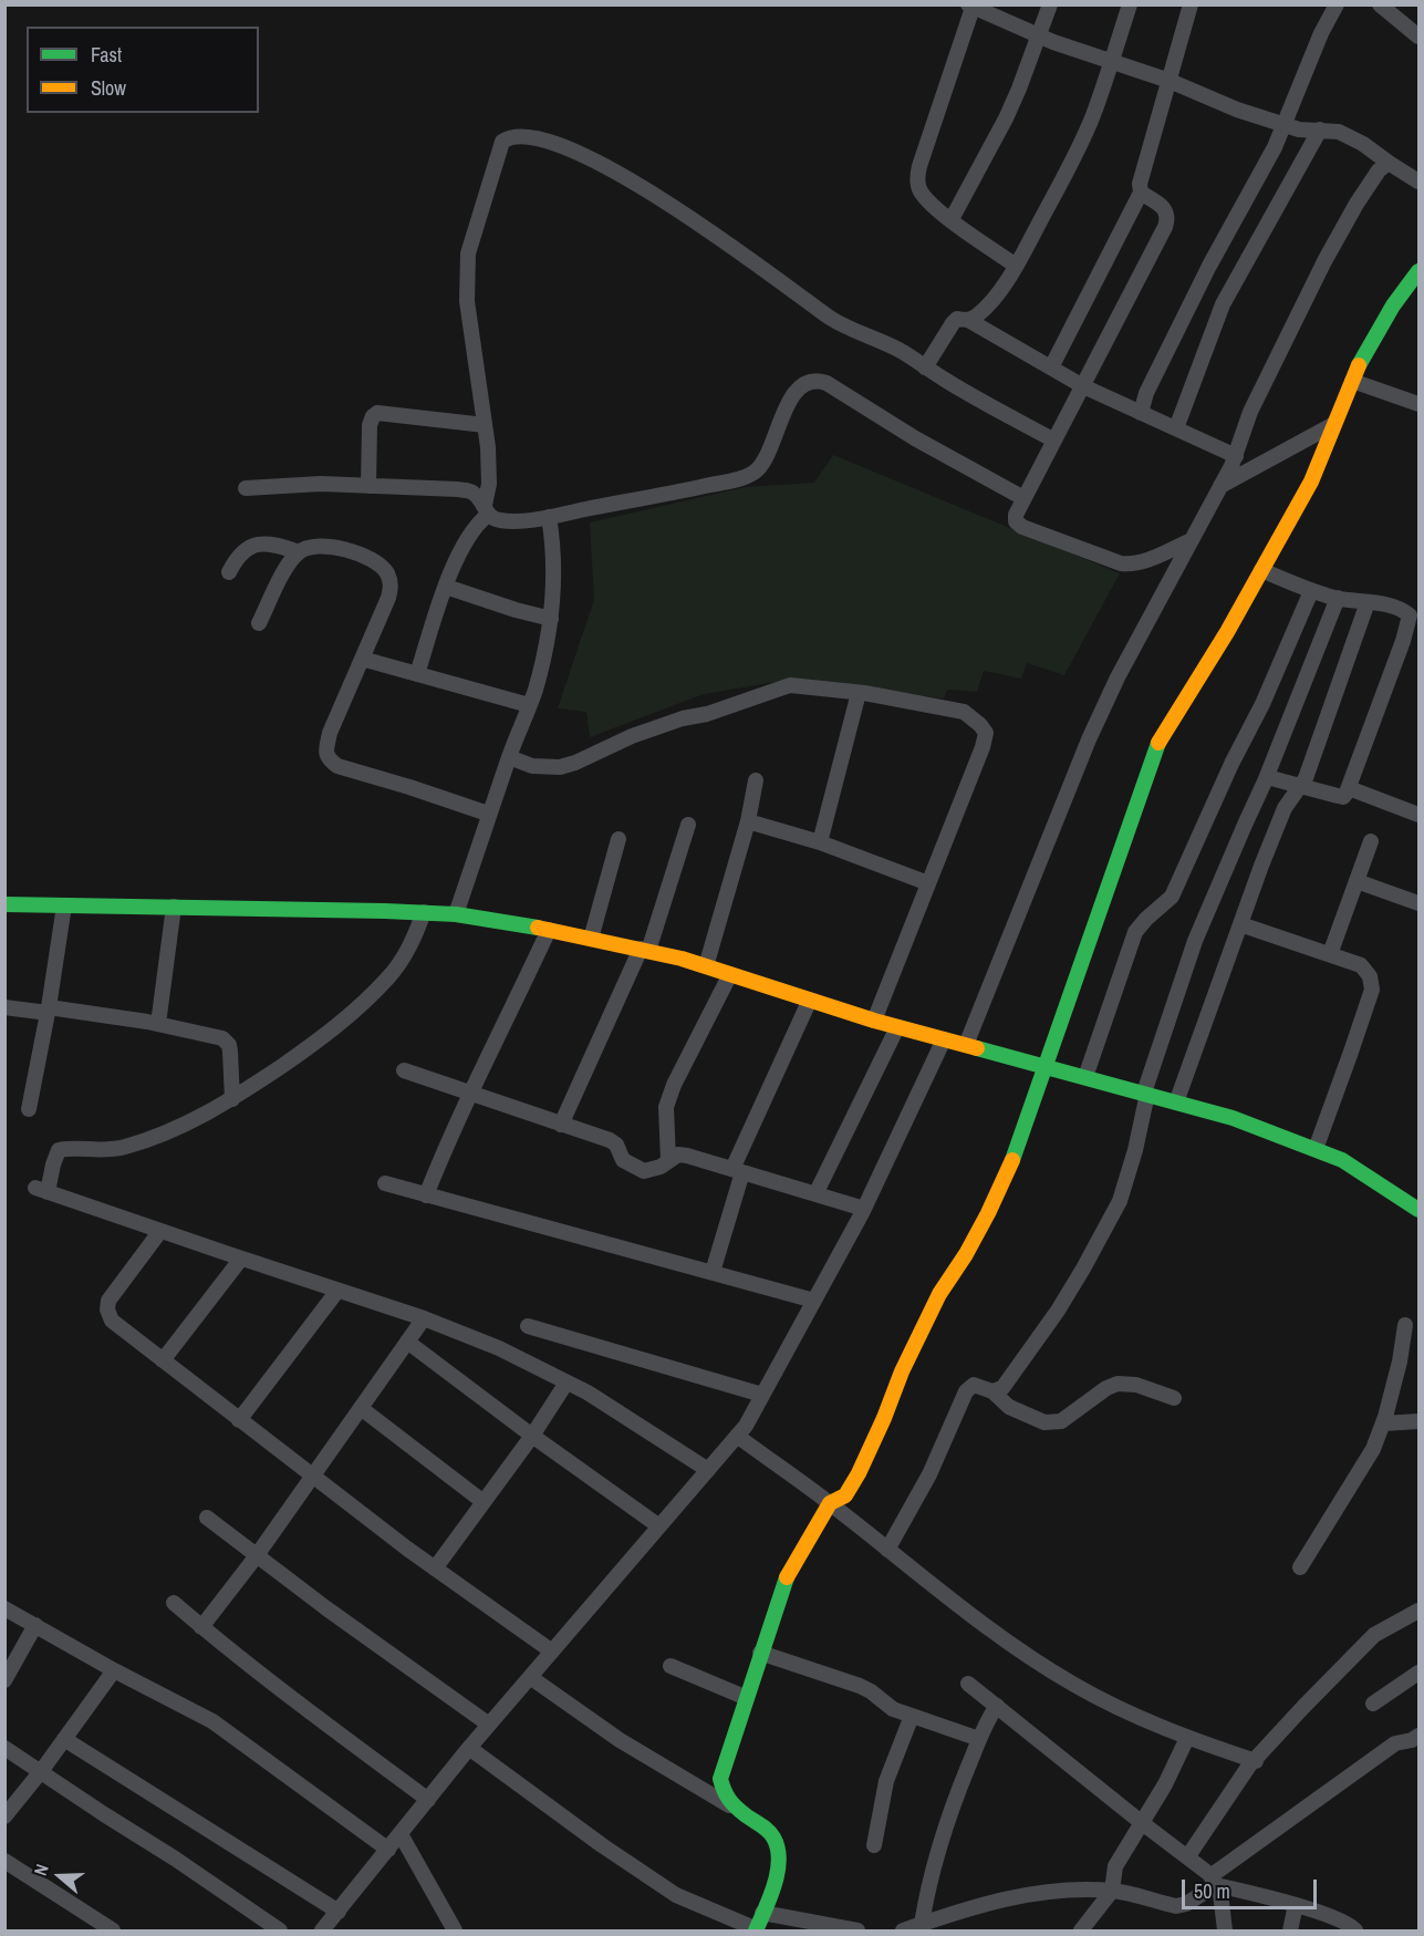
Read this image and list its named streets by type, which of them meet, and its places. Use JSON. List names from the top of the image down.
{
  "legend": ["Fast", "Slow"],
  "scale_bar": "50 m",
  "north": "left"
}
